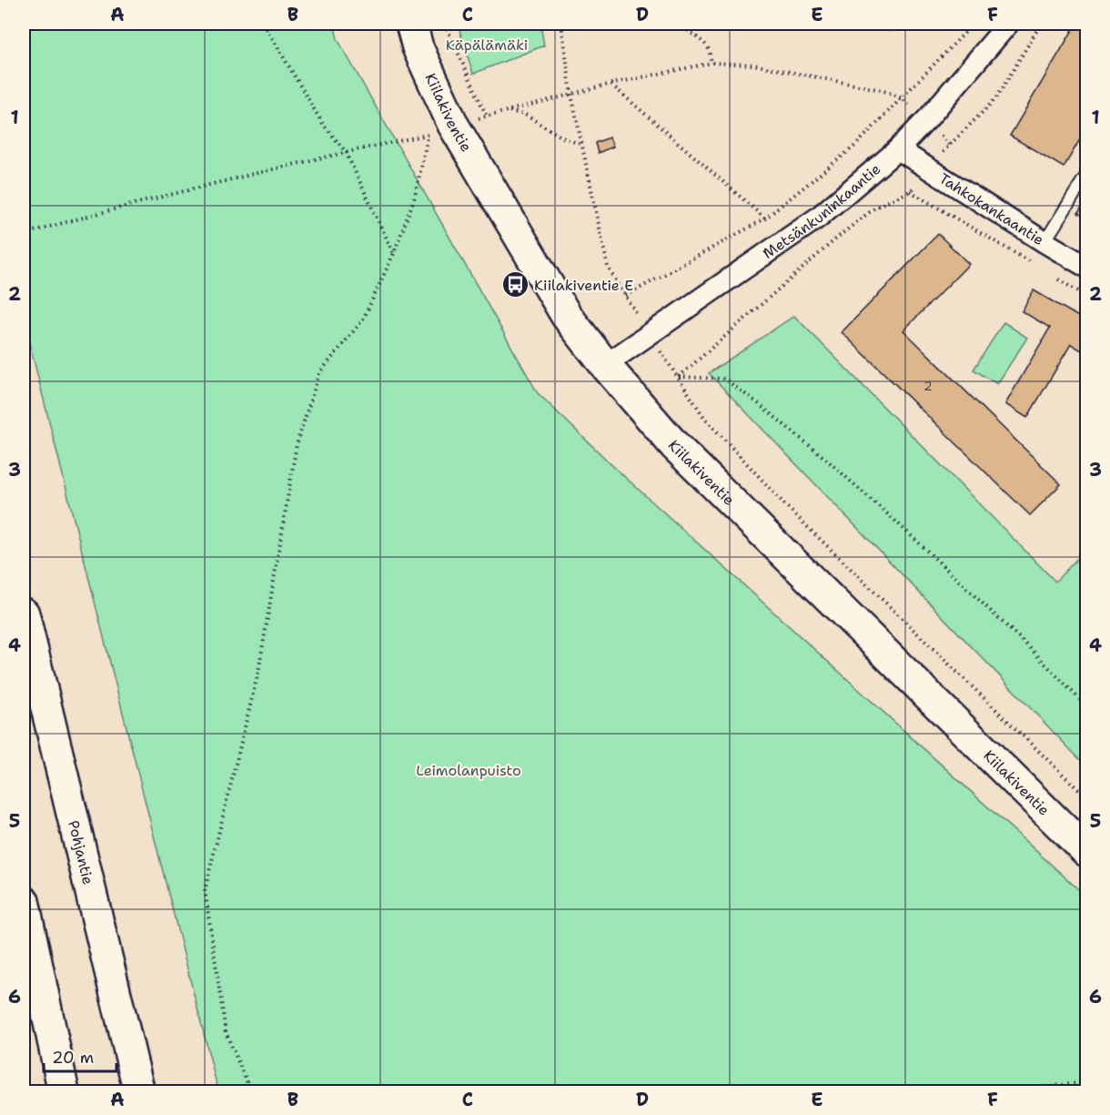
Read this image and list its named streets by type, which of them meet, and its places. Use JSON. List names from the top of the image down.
{
  "streets": {
    "main road": ["Kiilakiventie", "Pohjantie"],
    "street": ["Tahkokankaantie", "Metsänkuninkaantie"]
  },
  "crossings": [
    ["Kiilakiventie", "Metsänkuninkaantie"],
    ["Tahkokankaantie", "Metsänkuninkaantie"]
  ],
  "parks": ["Käpälämäki", "Leimolanpuisto"],
  "places": {
    "bus stop": ["Kiilakiventie E"]
  },
  "house_numbers": ["2"],
  "scale_bar": "20 m",
  "grid": {
    "columns": [
      "A",
      "B",
      "C",
      "D",
      "E",
      "F"
    ],
    "rows": [
      "1",
      "2",
      "3",
      "4",
      "5",
      "6"
    ]
  }
}
